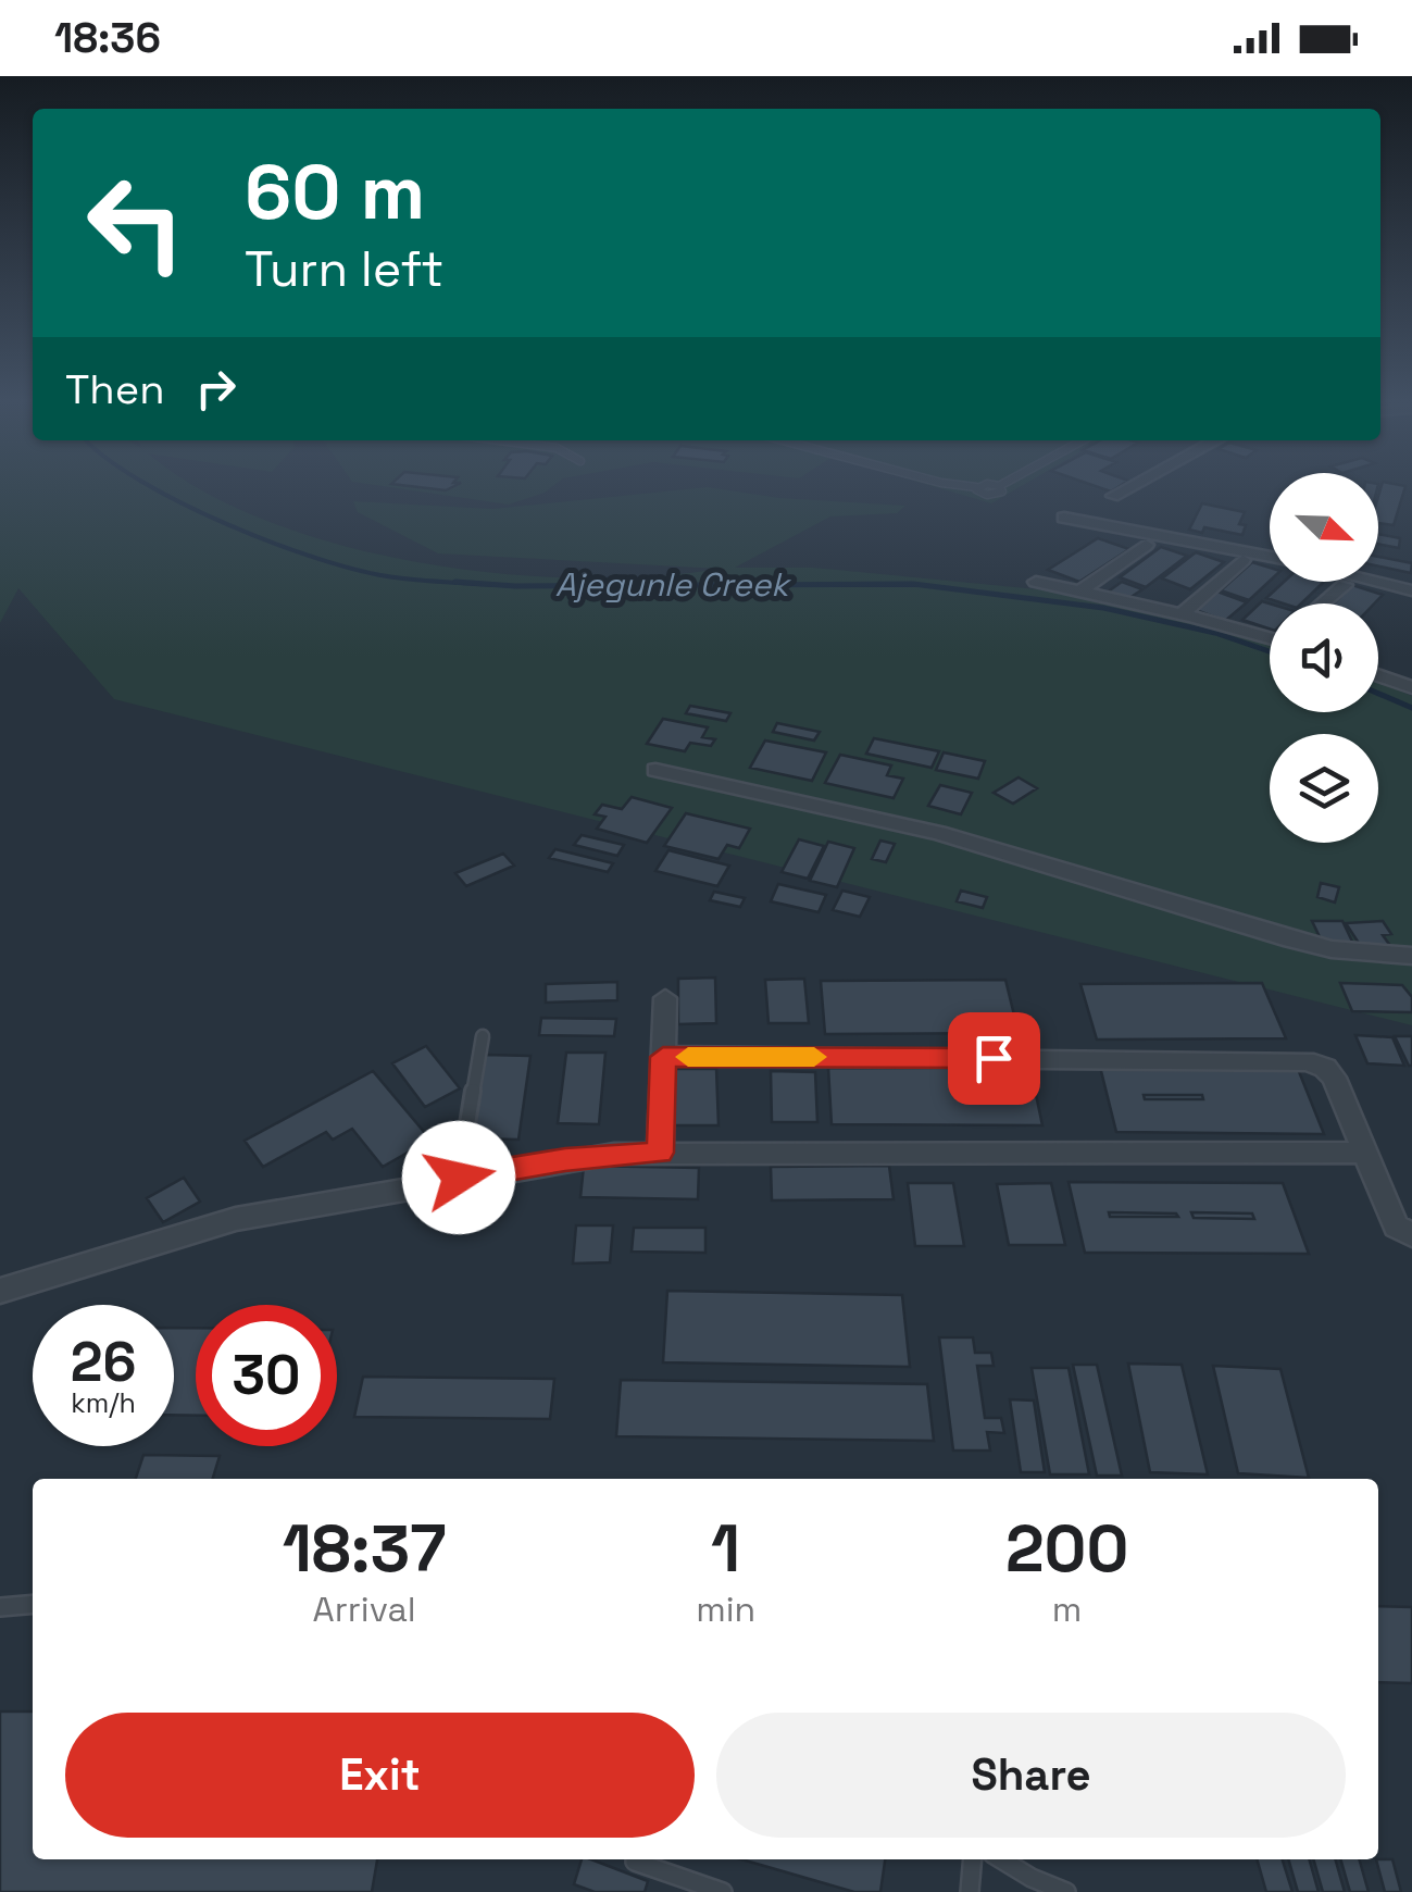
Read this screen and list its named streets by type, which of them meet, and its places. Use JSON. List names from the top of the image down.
{
  "water": ["Ajegunle Creek"],
  "north": "bottom right",
  "page": {
    "status": "18:36",
    "turn": ["60 m", "Turn left"],
    "then": "Then",
    "speed": "26 km/h",
    "limit": "30",
    "eta": [
      "18:37",
      "Arrival",
      "1",
      "min",
      "200",
      "m"
    ],
    "buttons": ["Exit", "Share"]
  }
}
